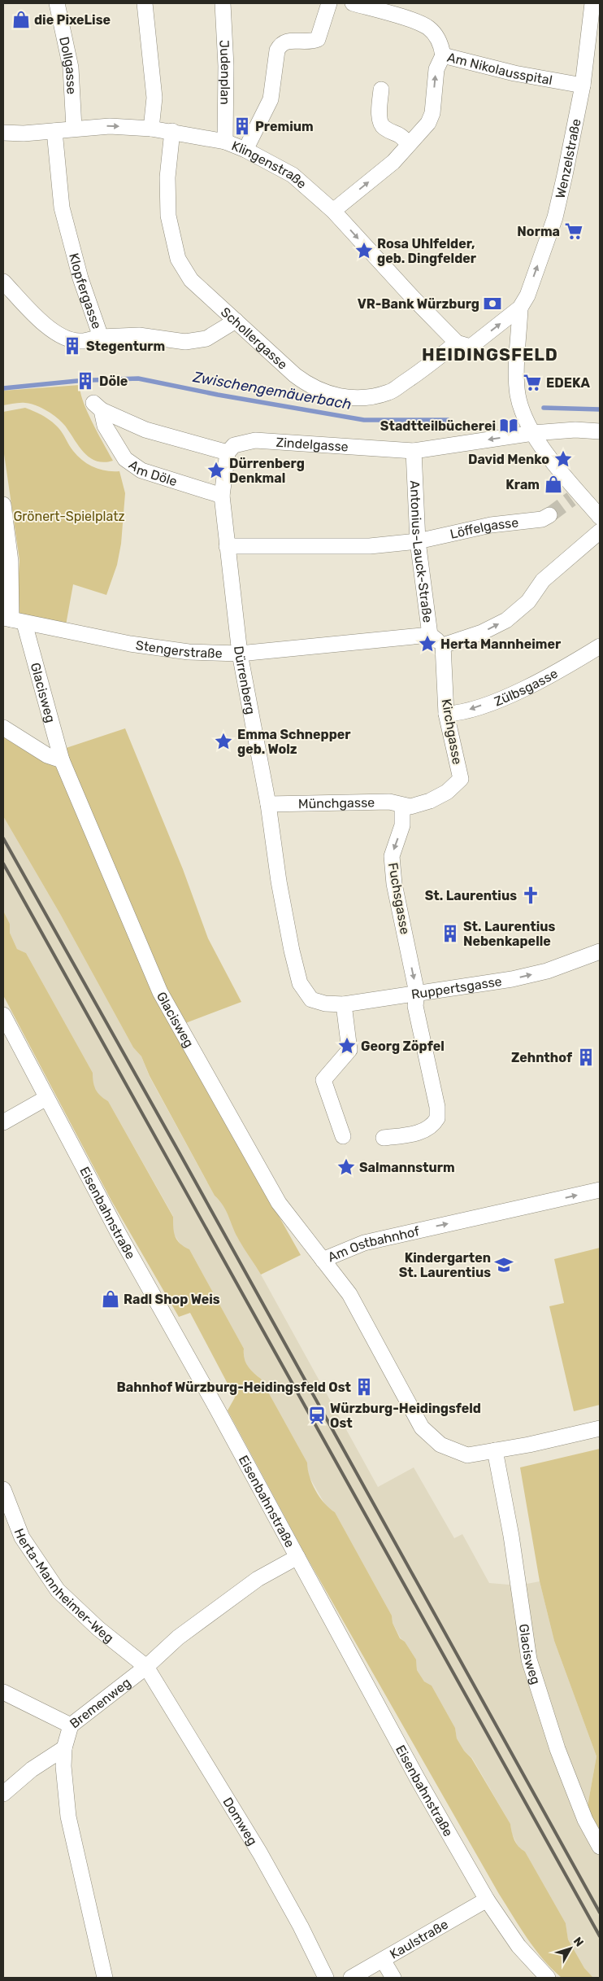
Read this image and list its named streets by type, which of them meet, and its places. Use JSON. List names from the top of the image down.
{
  "streets": {
    "street": [
      "Dollgasse",
      "Am Nikolausspital",
      "Judenplan",
      "Wenzelstraße",
      "Klingenstraße",
      "Klopfergasse",
      "Schollergasse",
      "Zindelgasse",
      "Am Döle",
      "Löffelgasse",
      "Antonius-Lauck-Straße",
      "Stengerstraße",
      "Dürrenberg",
      "Zülbsgasse",
      "Glacisweg",
      "Kirchgasse",
      "Münchgasse",
      "Fuchsgasse",
      "Ruppertsgasse",
      "Eisenbahnstraße",
      "Am Ostbahnhof",
      "Herta-Mannheimer-Weg",
      "Bremenweg",
      "Domweg",
      "Kaulstraße"
    ]
  },
  "crossings": [
    ["Dollgasse", "Klingenstraße"],
    ["Am Nikolausspital", "Wenzelstraße"],
    ["Am Nikolausspital", "Klingenstraße"],
    ["Judenplan", "Klingenstraße"],
    ["Wenzelstraße", "Schollergasse"],
    ["Klingenstraße", "Klopfergasse"],
    ["Klingenstraße", "Schollergasse"],
    ["Klopfergasse", "Schollergasse"],
    ["Zindelgasse", "Am Döle"],
    ["Zindelgasse", "Antonius-Lauck-Straße"],
    ["Zindelgasse", "Dürrenberg"],
    ["Am Döle", "Dürrenberg"],
    ["Löffelgasse", "Antonius-Lauck-Straße"],
    ["Löffelgasse", "Dürrenberg"],
    ["Antonius-Lauck-Straße", "Stengerstraße"],
    ["Antonius-Lauck-Straße", "Kirchgasse"],
    ["Stengerstraße", "Dürrenberg"],
    ["Stengerstraße", "Glacisweg"],
    ["Dürrenberg", "Münchgasse"],
    ["Dürrenberg", "Ruppertsgasse"],
    ["Zülbsgasse", "Kirchgasse"],
    ["Glacisweg", "Am Ostbahnhof"],
    ["Kirchgasse", "Münchgasse"],
    ["Kirchgasse", "Fuchsgasse"],
    ["Münchgasse", "Fuchsgasse"],
    ["Fuchsgasse", "Ruppertsgasse"],
    ["Eisenbahnstraße", "Bremenweg"],
    ["Eisenbahnstraße", "Kaulstraße"],
    ["Herta-Mannheimer-Weg", "Bremenweg"],
    ["Herta-Mannheimer-Weg", "Domweg"],
    ["Bremenweg", "Domweg"]
  ],
  "one_way": [
    "Am Nikolausspital",
    "Wenzelstraße",
    "Klingenstraße",
    "Fuchsgasse",
    "Ruppertsgasse",
    "Am Ostbahnhof"
  ],
  "districts": ["HEIDINGSFELD"],
  "water": ["Zwischengemäuerbach"],
  "parks": ["Grönert-Spielplatz"],
  "places": {
    "shop": ["die PixeLise", "Kram", "Radl Shop Weis"],
    "building": [
      "Premium",
      "Stegenturm",
      "Döle",
      "St. Laurentius Nebenkapelle",
      "Zehnthof",
      "Bahnhof Würzburg-Heidingsfeld Ost"
    ],
    "supermarket": ["Norma", "EDEKA"],
    "place": [
      "Rosa Uhlfelder, geb. Dingfelder",
      "David Menko",
      "Dürrenberg Denkmal",
      "Herta Mannheimer",
      "Emma Schnepper geb. Wolz",
      "Georg Zöpfel",
      "Salmannsturm"
    ],
    "bank": ["VR-Bank Würzburg"],
    "library": ["Stadtteilbücherei"],
    "church": ["St. Laurentius"],
    "school or university": ["Kindergarten St. Laurentius"],
    "station": ["Würzburg-Heidingsfeld Ost"]
  },
  "north": "top right"
}
